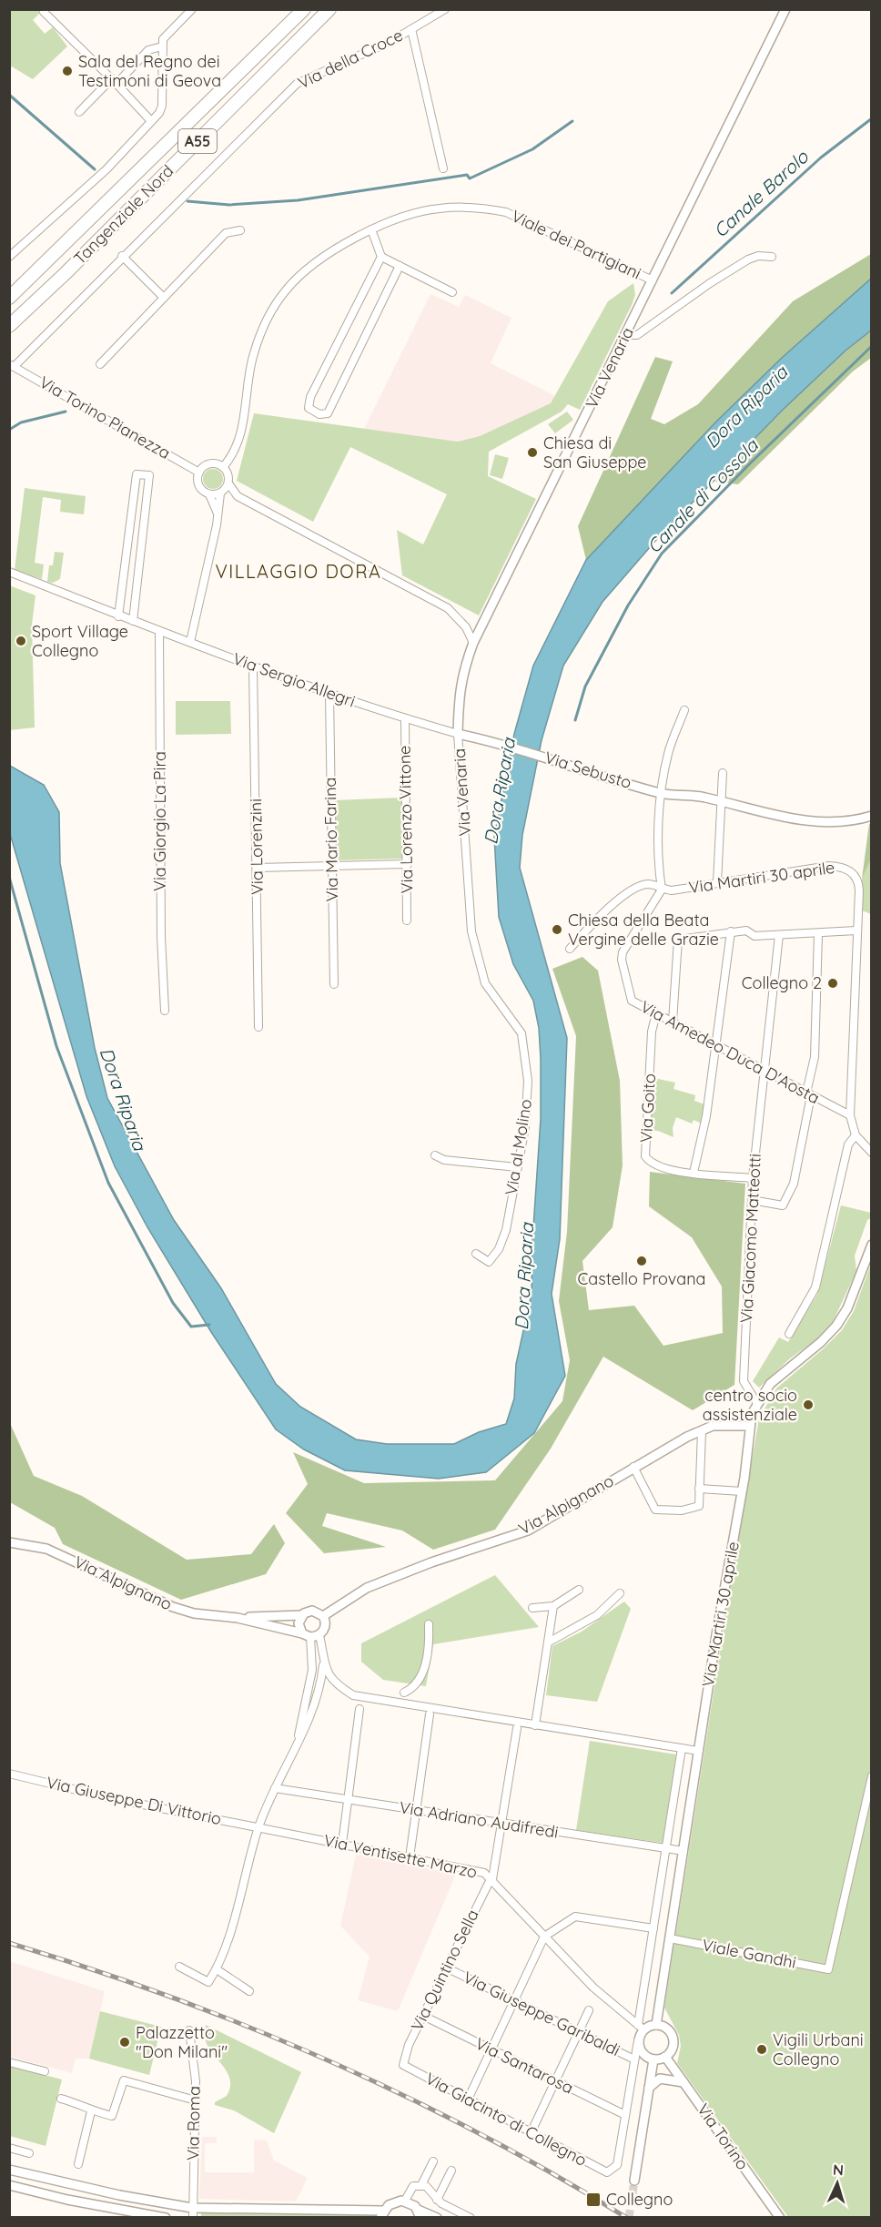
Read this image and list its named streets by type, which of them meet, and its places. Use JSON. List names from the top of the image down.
{
  "streets": {
    "highway": ["A55", "Tangenziale Nord"],
    "street": [
      "Via della Croce",
      "Viale dei Partigiani",
      "Via Venaria",
      "Via Torino Pianezza",
      "Via Sergio Allegri",
      "Via Sebusto",
      "Via Lorenzo Vittone",
      "Via Giorgio La Pira",
      "Via Mario Farina",
      "Via Lorenzini",
      "Via Martiri 30 aprile",
      "Via Amedeo Duca D'Aosta",
      "Via Goito",
      "Via al Molino",
      "Via Giacomo Matteotti",
      "Via Alpignano",
      "Via Giuseppe Di Vittorio",
      "Via Adriano Audifredi",
      "Via Ventisette Marzo",
      "Viale Gandhi",
      "Via Quintino Sella",
      "Via Giuseppe Garibaldi",
      "Via Santarosa",
      "Via Giacinto di Collegno",
      "Via Roma",
      "Via Torino"
    ]
  },
  "crossings": [
    ["Via della Croce", "Via Torino Pianezza"],
    ["Viale dei Partigiani", "Via Venaria"],
    ["Viale dei Partigiani", "Via Torino Pianezza"],
    ["Via Venaria", "Via Sergio Allegri"],
    ["Via Venaria", "Via Sebusto"],
    ["Via Venaria", "Via al Molino"],
    ["Via Sergio Allegri", "Via Sebusto"],
    ["Via Sergio Allegri", "Via Lorenzo Vittone"],
    ["Via Sergio Allegri", "Via Giorgio La Pira"],
    ["Via Sergio Allegri", "Via Mario Farina"],
    ["Via Sergio Allegri", "Via Lorenzini"],
    ["Via Martiri 30 aprile", "Via Amedeo Duca D'Aosta"],
    ["Via Martiri 30 aprile", "Via Giacomo Matteotti"],
    ["Via Martiri 30 aprile", "Via Alpignano"],
    ["Via Martiri 30 aprile", "Via Adriano Audifredi"],
    ["Via Martiri 30 aprile", "Via Ventisette Marzo"],
    ["Via Martiri 30 aprile", "Viale Gandhi"],
    ["Via Martiri 30 aprile", "Via Torino"],
    ["Via Amedeo Duca D'Aosta", "Via Goito"],
    ["Via Amedeo Duca D'Aosta", "Via Giacomo Matteotti"],
    ["Via Goito", "Via Giacomo Matteotti"],
    ["Via Giuseppe Di Vittorio", "Via Ventisette Marzo"],
    ["Via Ventisette Marzo", "Via Quintino Sella"],
    ["Via Ventisette Marzo", "Via Torino"],
    ["Via Quintino Sella", "Via Giuseppe Garibaldi"],
    ["Via Quintino Sella", "Via Santarosa"],
    ["Via Quintino Sella", "Via Giacinto di Collegno"],
    ["Via Santarosa", "Via Giacinto di Collegno"]
  ],
  "districts": ["VILLAGGIO DORA"],
  "water": ["Canale Barolo", "Dora Riparia", "Canale di Cossola"],
  "places": {
    "other": [
      "Sala del Regno dei Testimoni di Geova",
      "Chiesa di San Giuseppe",
      "Sport Village Collegno",
      "Chiesa della Beata Vergine delle Grazie",
      "Collegno 2",
      "Castello Provana",
      "centro socio assistenziale",
      "Palazzetto \"Don Milani\"",
      "Vigili Urbani Collegno"
    ],
    "transit": ["Collegno"]
  },
  "north": "top"
}
